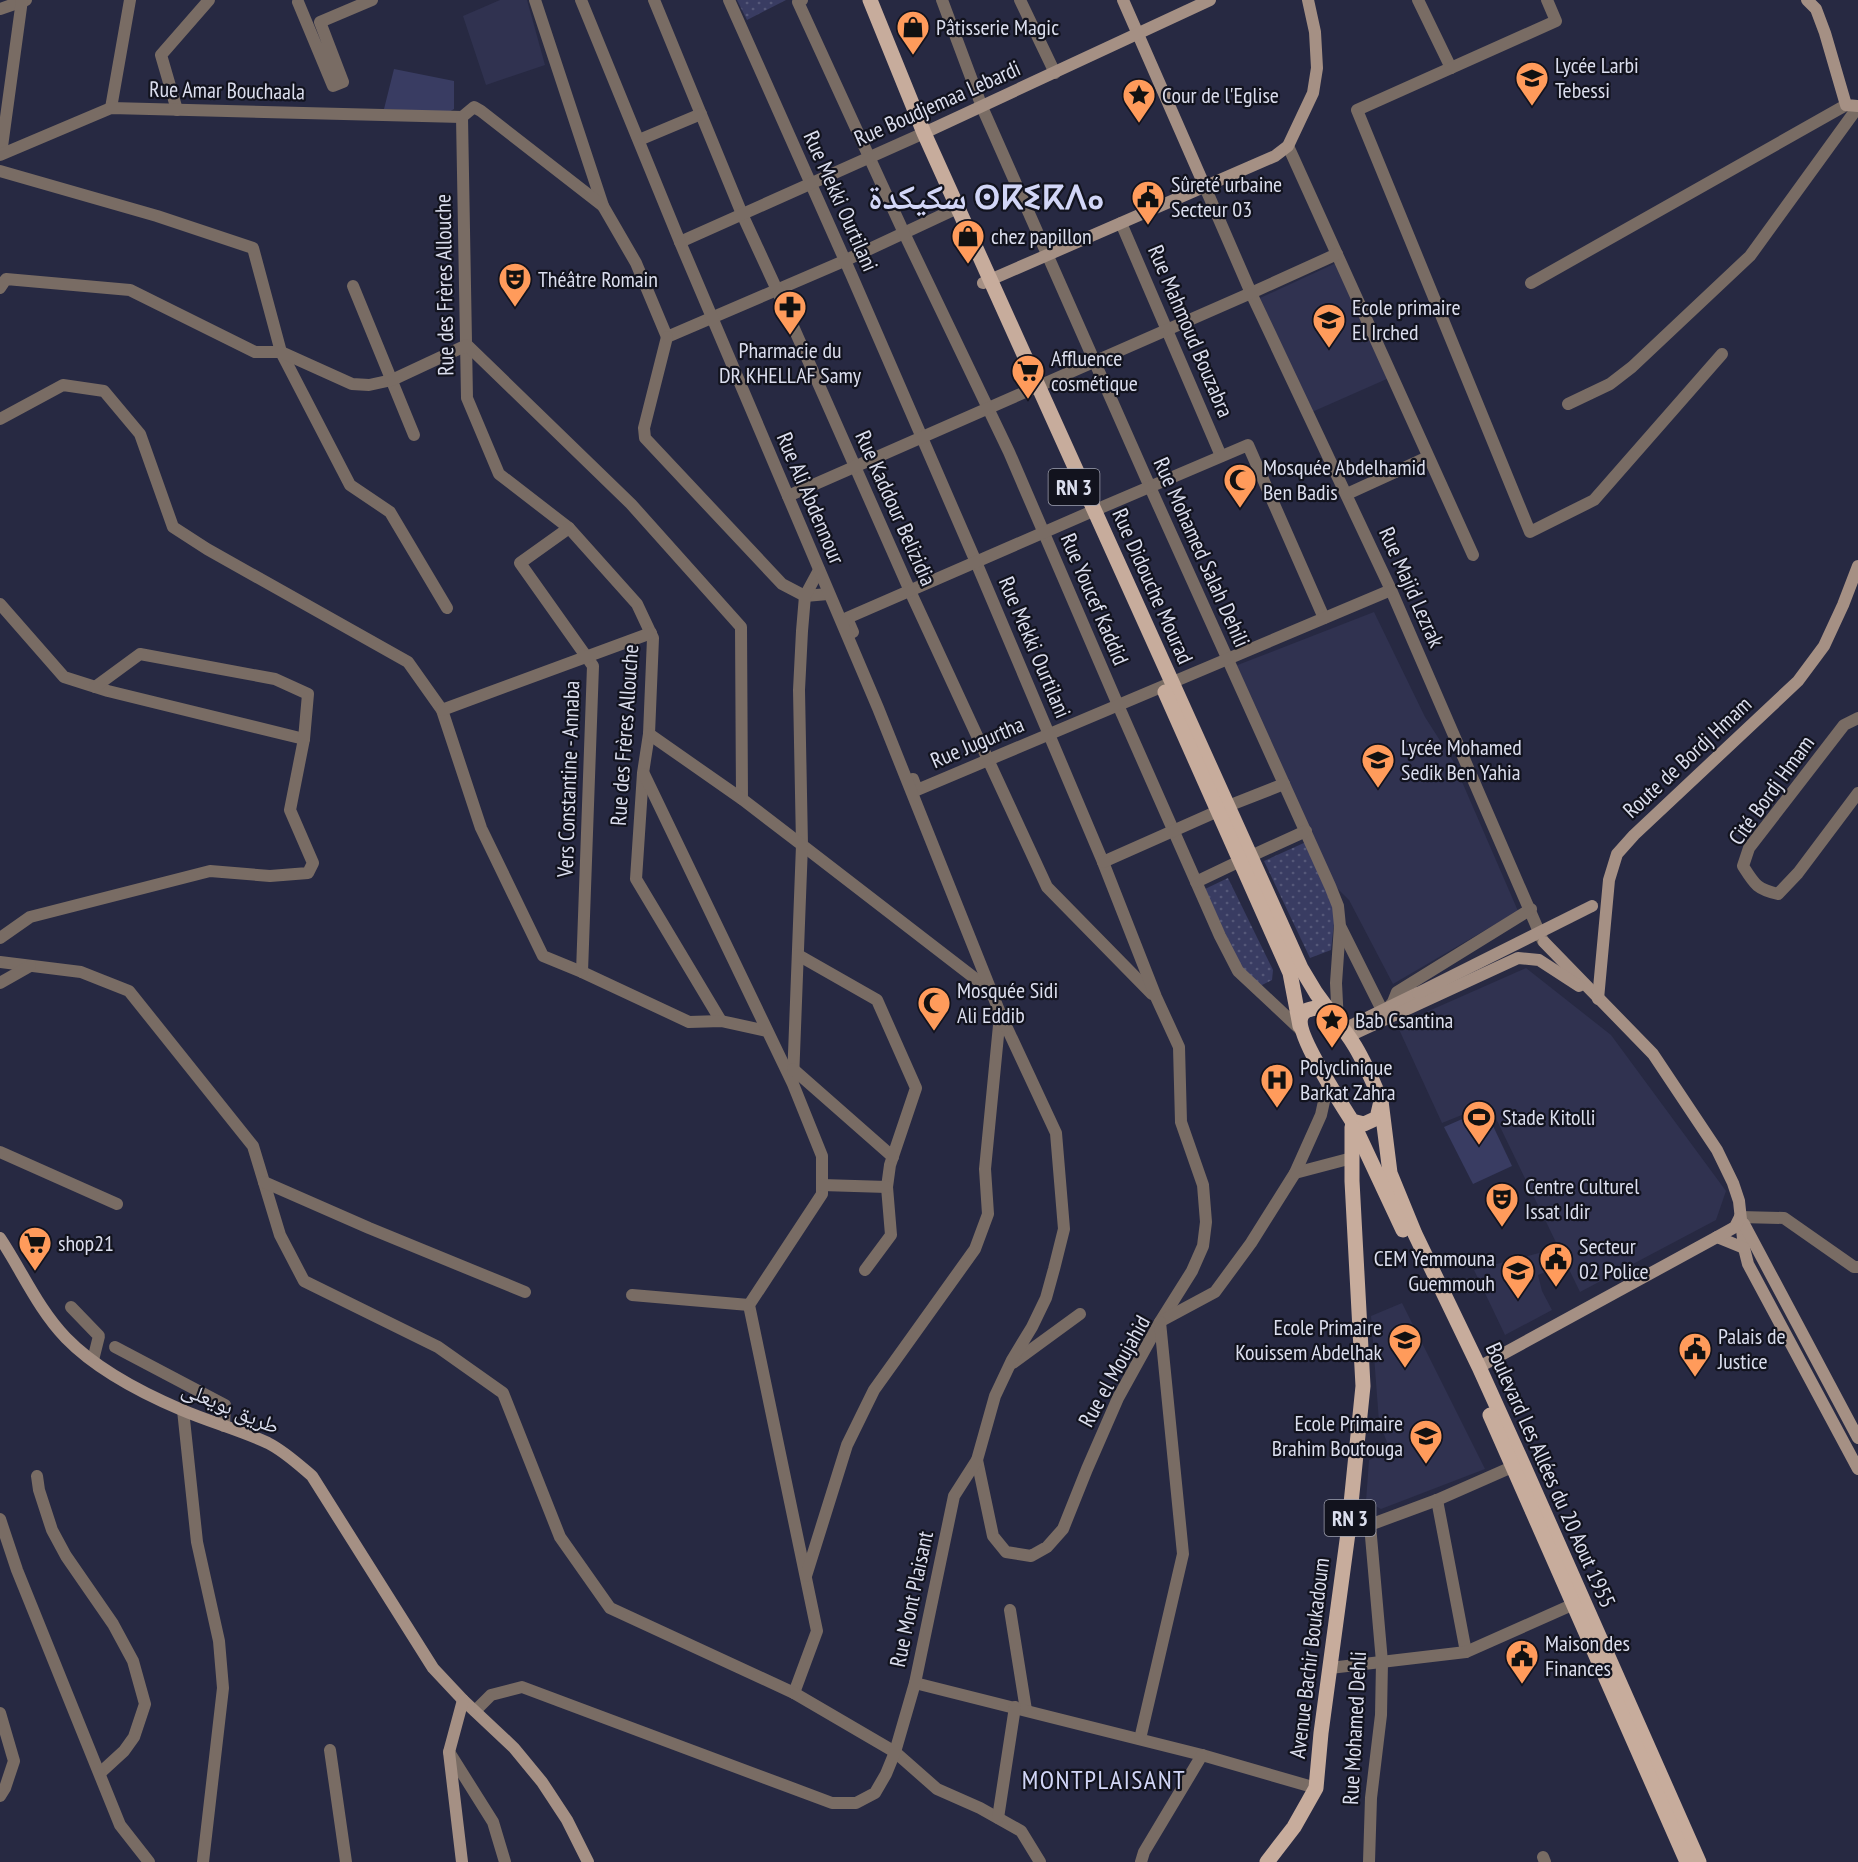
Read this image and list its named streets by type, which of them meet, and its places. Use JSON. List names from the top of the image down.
{
  "streets": {
    "main road": [
      "Rue Boudjemaa Lebardi",
      "RN 3",
      "Rue Didouche Mourad",
      "Route de Bordj Hmam",
      "طريق بويعلى",
      "Boulevard Les Allées du 20 Aout 1955",
      "Avenue Bachir Boukadoum"
    ],
    "street": [
      "Rue Amar Bouchaala",
      "Rue Mekki Ourtilani",
      "Rue des Frères Allouche",
      "Rue Mahmoud Bouzabra",
      "Rue Ali Abdennour",
      "Rue Kaddour Belizidia",
      "Rue Mohamed Salah Dehili",
      "Rue Majid Lezrak",
      "Rue Youcef Kaddid",
      "Rue Jugurtha",
      "Vers Constantine - Annaba",
      "Cité Bordj Hmam",
      "Rue el Moujahid",
      "Rue Mont Plaisant",
      "Rue Mohamed Dehli"
    ]
  },
  "crossings": [
    ["Rue Amar Bouchaala", "Rue des Frères Allouche"],
    ["Rue Boudjemaa Lebardi", "Rue Mekki Ourtilani"],
    ["Rue Boudjemaa Lebardi", "Rue Ali Abdennour"],
    ["Rue Boudjemaa Lebardi", "Rue Kaddour Belizidia"],
    ["Rue Boudjemaa Lebardi", "Rue Mohamed Salah Dehili"],
    ["Rue Boudjemaa Lebardi", "Rue Didouche Mourad"],
    ["Rue Boudjemaa Lebardi", "Rue Youcef Kaddid"],
    ["Rue Mekki Ourtilani", "Rue Kaddour Belizidia"],
    ["Rue Mekki Ourtilani", "Rue Jugurtha"],
    ["Rue Mekki Ourtilani", "Rue el Moujahid"],
    ["Rue des Frères Allouche", "Vers Constantine - Annaba"],
    ["RN 3", "Boulevard Les Allées du 20 Aout 1955"],
    ["RN 3", "Avenue Bachir Boukadoum"],
    ["Rue Ali Abdennour", "Rue Jugurtha"],
    ["Rue Ali Abdennour", "Rue Mont Plaisant"],
    ["Rue Kaddour Belizidia", "Rue Jugurtha"],
    ["Rue Mohamed Salah Dehili", "Rue Didouche Mourad"],
    ["Rue Mohamed Salah Dehili", "Rue Jugurtha"],
    ["Rue Mohamed Salah Dehili", "Boulevard Les Allées du 20 Aout 1955"],
    ["Rue Didouche Mourad", "Rue Youcef Kaddid"],
    ["Rue Didouche Mourad", "Rue Jugurtha"],
    ["Rue Didouche Mourad", "Rue el Moujahid"],
    ["Rue Didouche Mourad", "Boulevard Les Allées du 20 Aout 1955"],
    ["Rue Majid Lezrak", "Rue Jugurtha"],
    ["Rue Youcef Kaddid", "Rue Jugurtha"],
    ["Rue el Moujahid", "Boulevard Les Allées du 20 Aout 1955"],
    ["Rue el Moujahid", "Rue Mont Plaisant"],
    ["طريق بويعلى", "Rue Mont Plaisant"]
  ],
  "districts": ["سكيكدة ⵙⴽⵉⴽⴷⴰ", "MONTPLAISANT"],
  "places": {
    "shop": ["Pâtisserie Magic", "chez papillon"],
    "school or university": [
      "Lycée Larbi Tebessi",
      "Ecole primaire El Irched",
      "Lycée Mohamed Sedik Ben Yahia",
      "CEM Yemmouna Guemmouh",
      "Ecole Primaire Kouissem Abdelhak",
      "Ecole Primaire Brahim Boutouga"
    ],
    "place": ["Cour de l'Eglise", "Bab Csantina"],
    "public building": [
      "Sûreté urbaine Secteur 03",
      "Secteur 02 Police",
      "Palais de Justice",
      "Maison des Finances"
    ],
    "theatre": ["Théâtre Romain", "Centre Culturel Issat Idir"],
    "pharmacy": ["Pharmacie du DR KHELLAF Samy"],
    "supermarket": ["Affluence cosmétique", "shop21"],
    "mosque": ["Mosquée Abdelhamid Ben Badis", "Mosquée Sidi Ali Eddib"],
    "hospital": ["Polyclinique Barkat Zahra"],
    "sports": ["Stade Kitolli"]
  }
}
